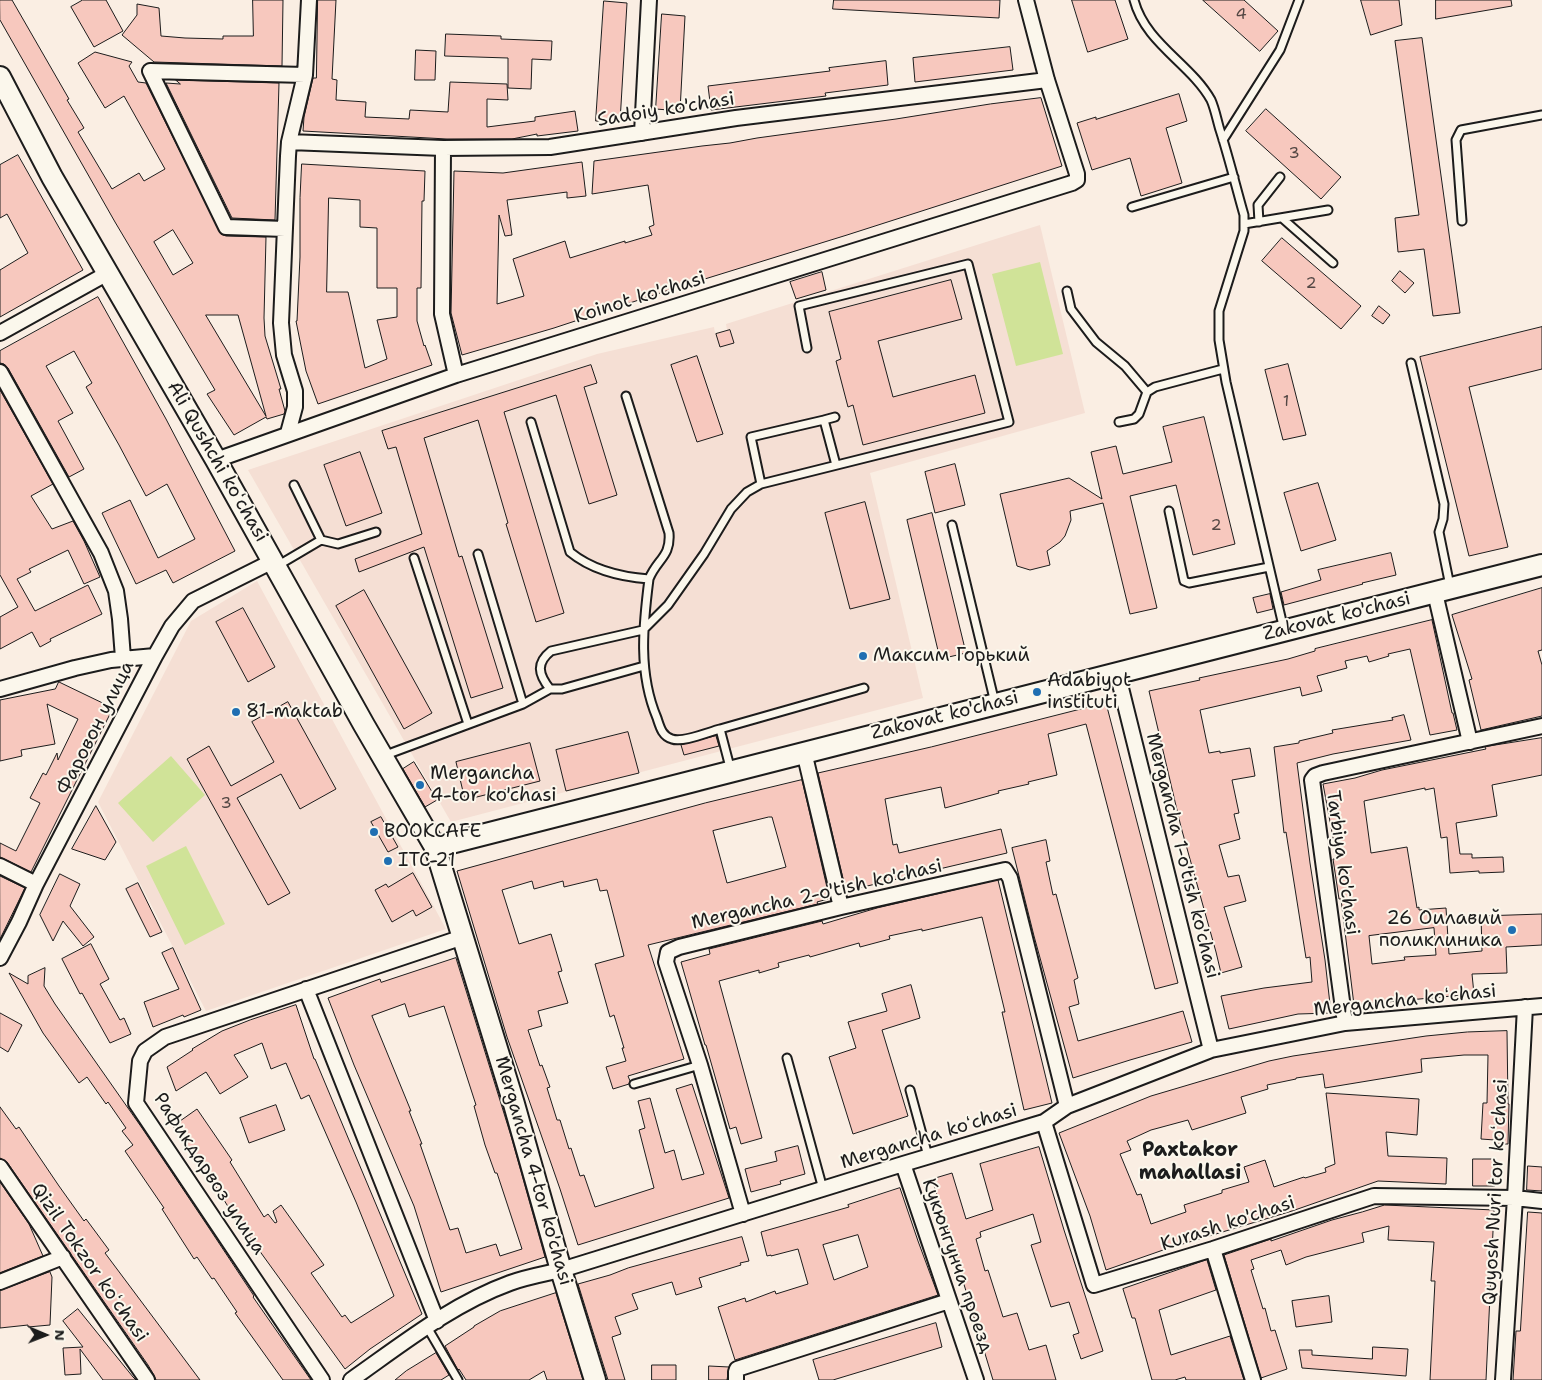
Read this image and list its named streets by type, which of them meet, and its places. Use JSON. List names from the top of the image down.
{
  "streets": {
    "main road": ["Ali Qushchi koʻchasi", "Zakovat ko'chasi", "Mergancha 4-tor ko'chasi"],
    "street": [
      "Sadoiy ko'chasi",
      "Koinot ko'chasi",
      "Фаровон улица",
      "Mergancha 1-o'tish ko'chasi",
      "Tarbiya ko'chasi",
      "Mergancha 2-o'tish ko'chasi",
      "Mergancha koʻchasi",
      "Рафикдарвоз улица",
      "Quyosh Nuri tor koʻchasi",
      "Kurash ko'chasi",
      "Qizil Tokzor koʻchasi",
      "Кукюнгунча проезд"
    ]
  },
  "crossings": [
    ["Sadoiy ko'chasi", "Koinot ko'chasi"],
    ["Koinot ko'chasi", "Ali Qushchi koʻchasi"],
    ["Ali Qushchi koʻchasi", "Zakovat ko'chasi"],
    ["Ali Qushchi koʻchasi", "Фаровон улица"],
    ["Ali Qushchi koʻchasi", "Mergancha 4-tor ko'chasi"],
    ["Zakovat ko'chasi", "Mergancha 1-o'tish ko'chasi"],
    ["Zakovat ko'chasi", "Mergancha 4-tor ko'chasi"],
    ["Mergancha 1-o'tish ko'chasi", "Mergancha koʻchasi"],
    ["Tarbiya ko'chasi", "Mergancha koʻchasi"],
    ["Mergancha 2-o'tish ko'chasi", "Mergancha koʻchasi"],
    ["Mergancha koʻchasi", "Mergancha 4-tor ko'chasi"],
    ["Mergancha koʻchasi", "Quyosh Nuri tor koʻchasi"],
    ["Mergancha koʻchasi", "Kurash ko'chasi"],
    ["Mergancha koʻchasi", "Кукюнгунча проезд"],
    ["Mergancha 4-tor ko'chasi", "Рафикдарвоз улица"],
    ["Quyosh Nuri tor koʻchasi", "Kurash ko'chasi"]
  ],
  "districts": ["Paxtakor mahallasi"],
  "places": [
    "Максим Горький",
    "Adabiyot instituti",
    "81-maktab",
    "Mergancha 4-tor ko'chasi",
    "BOOKCAFE",
    "ITC-21",
    "26 Оилавий поликлиника"
  ],
  "house_numbers": [
    "4",
    "3",
    "2",
    "1",
    "2",
    "3"
  ],
  "north": "right"
}
